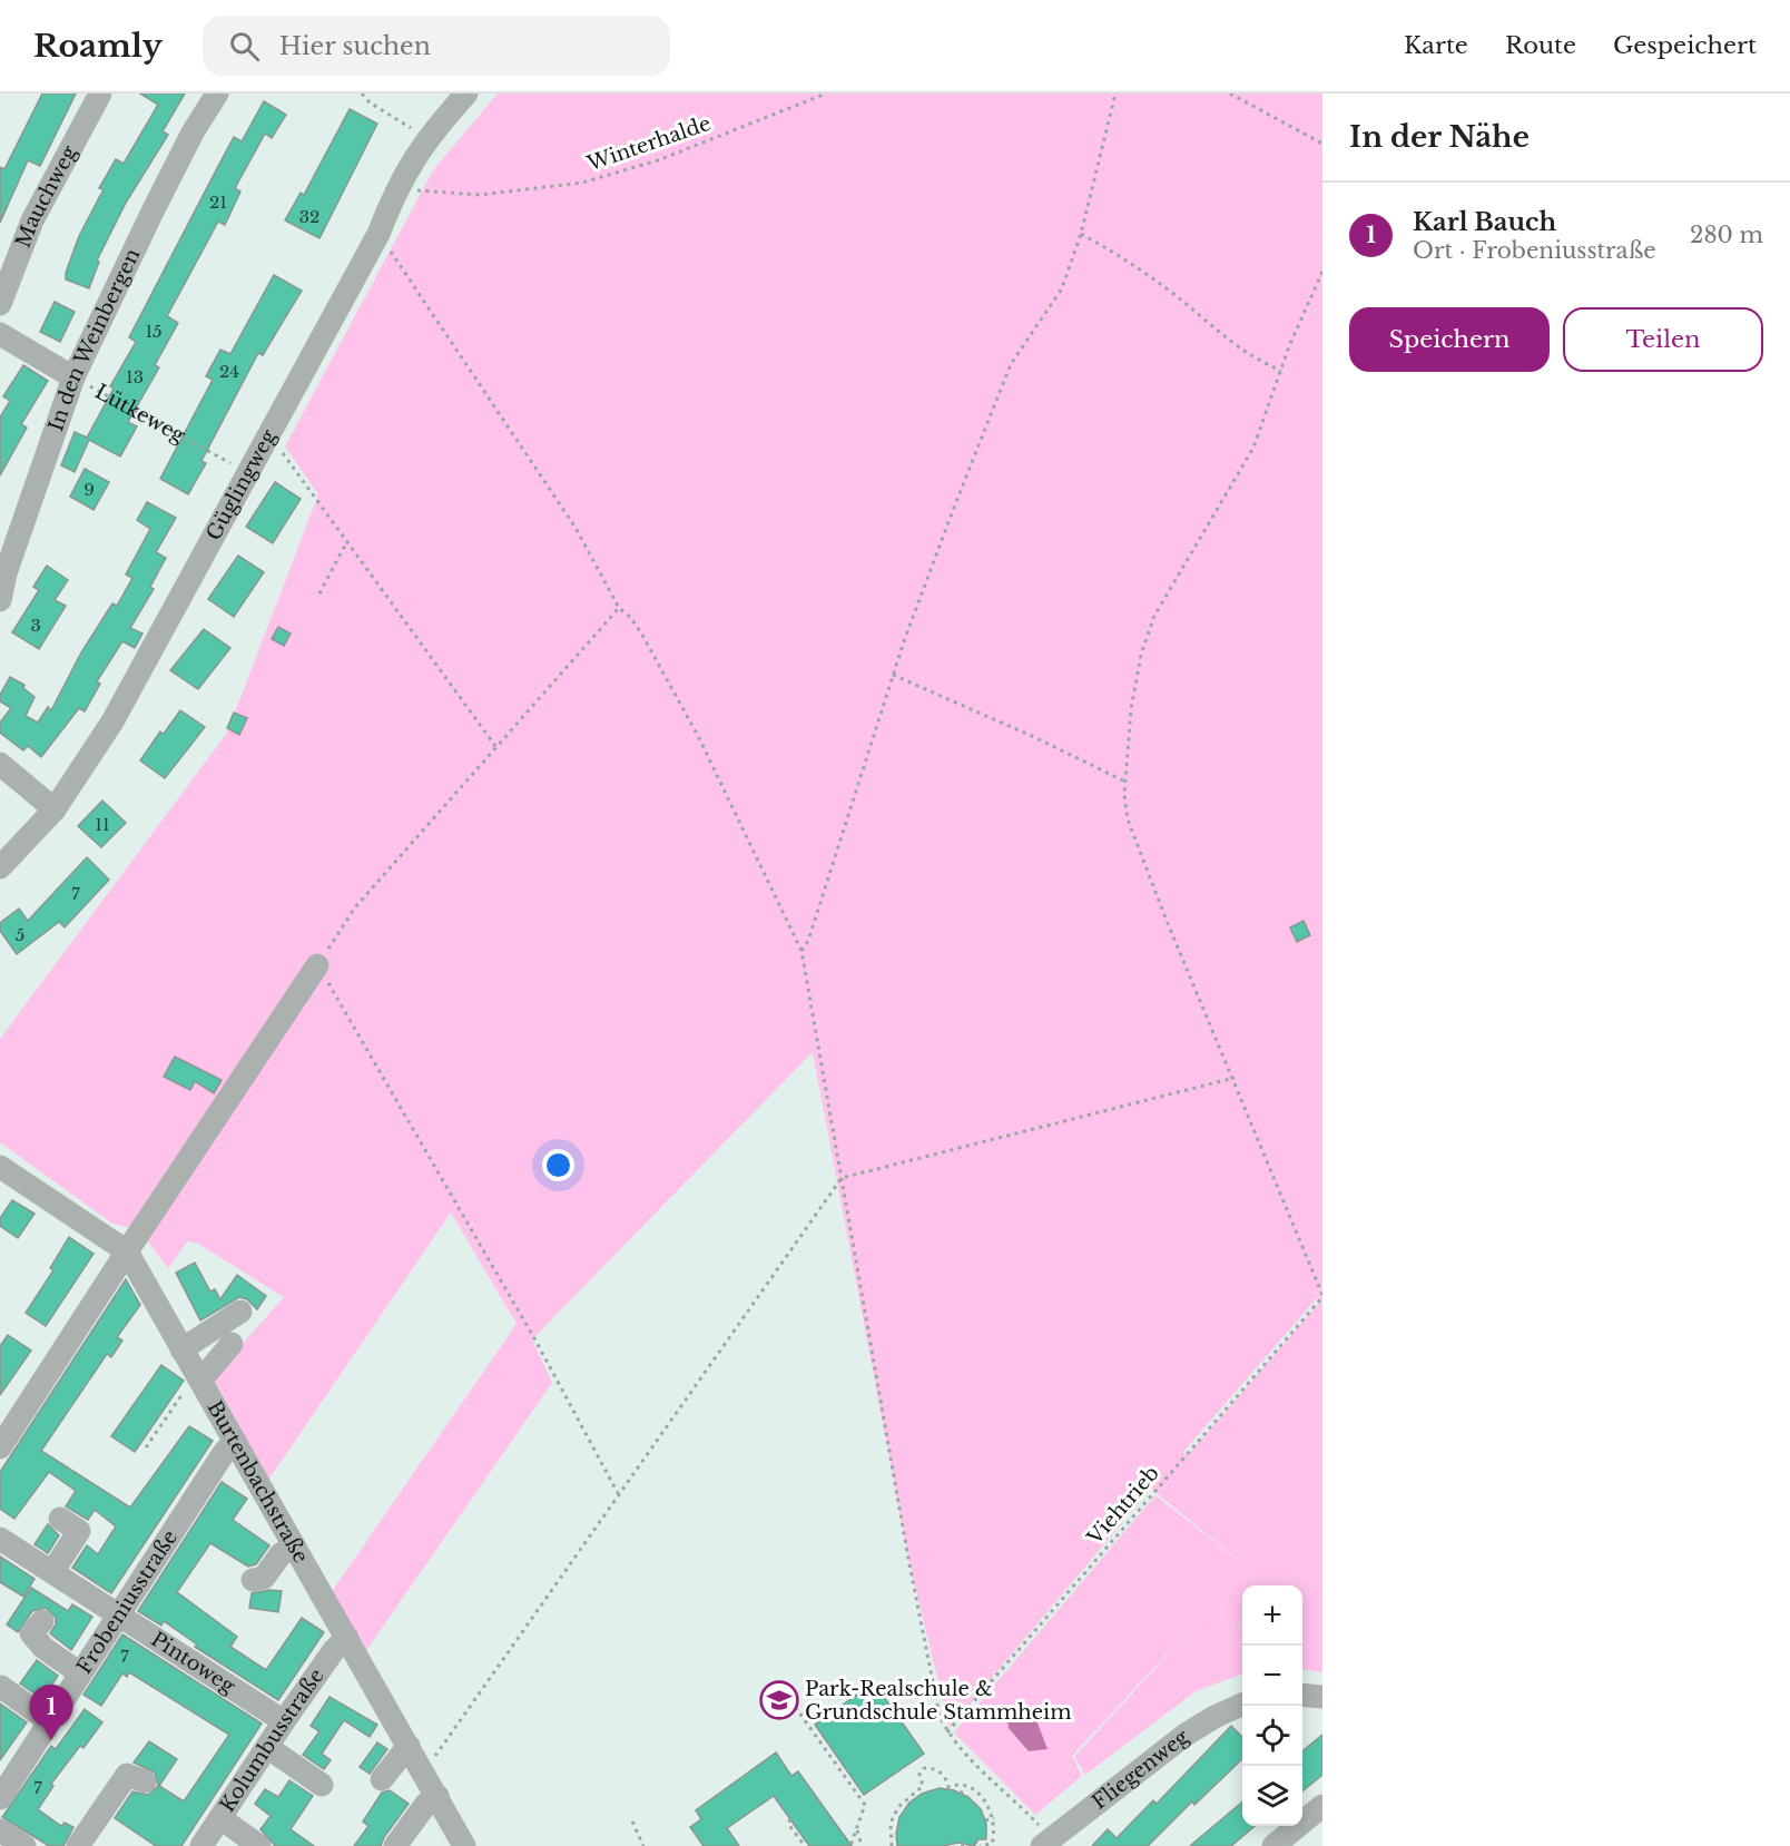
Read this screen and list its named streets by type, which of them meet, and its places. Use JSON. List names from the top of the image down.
{
  "streets": {
    "street": [
      "Mauchweg",
      "In den Weinbergen",
      "Lütkeweg",
      "Güglingweg",
      "Burtenbachstraße",
      "Frobeniusstraße",
      "Pintoweg",
      "Kolumbusstraße",
      "Fliegenweg"
    ],
    "path": ["Winterhalde", "Viehtrieb"]
  },
  "crossings": [
    ["Winterhalde", "Güglingweg"],
    ["In den Weinbergen", "Lütkeweg"],
    ["Lütkeweg", "Güglingweg"],
    ["Burtenbachstraße", "Frobeniusstraße"],
    ["Burtenbachstraße", "Kolumbusstraße"],
    ["Frobeniusstraße", "Pintoweg"],
    ["Pintoweg", "Kolumbusstraße"]
  ],
  "places": {
    "school or university": ["Park-Realschule & Grundschule Stammheim"]
  },
  "house_numbers": [
    "21",
    "32",
    "15",
    "24",
    "13",
    "9",
    "3",
    "11",
    "7",
    "5",
    "7",
    "7"
  ],
  "page": {
    "header": "Roamly",
    "search": "Hier suchen",
    "nav": ["Karte", "Route", "Gespeichert"],
    "heading": "In der Nähe",
    "list": [
      {
        "mark": "1",
        "name": "Karl Bauch",
        "note": "Ort · Frobeniusstraße",
        "value": "280 m"
      }
    ],
    "buttons": ["Speichern", "Teilen"],
    "map_buttons": ["+", "−"],
    "pins": "1"
  }
}
